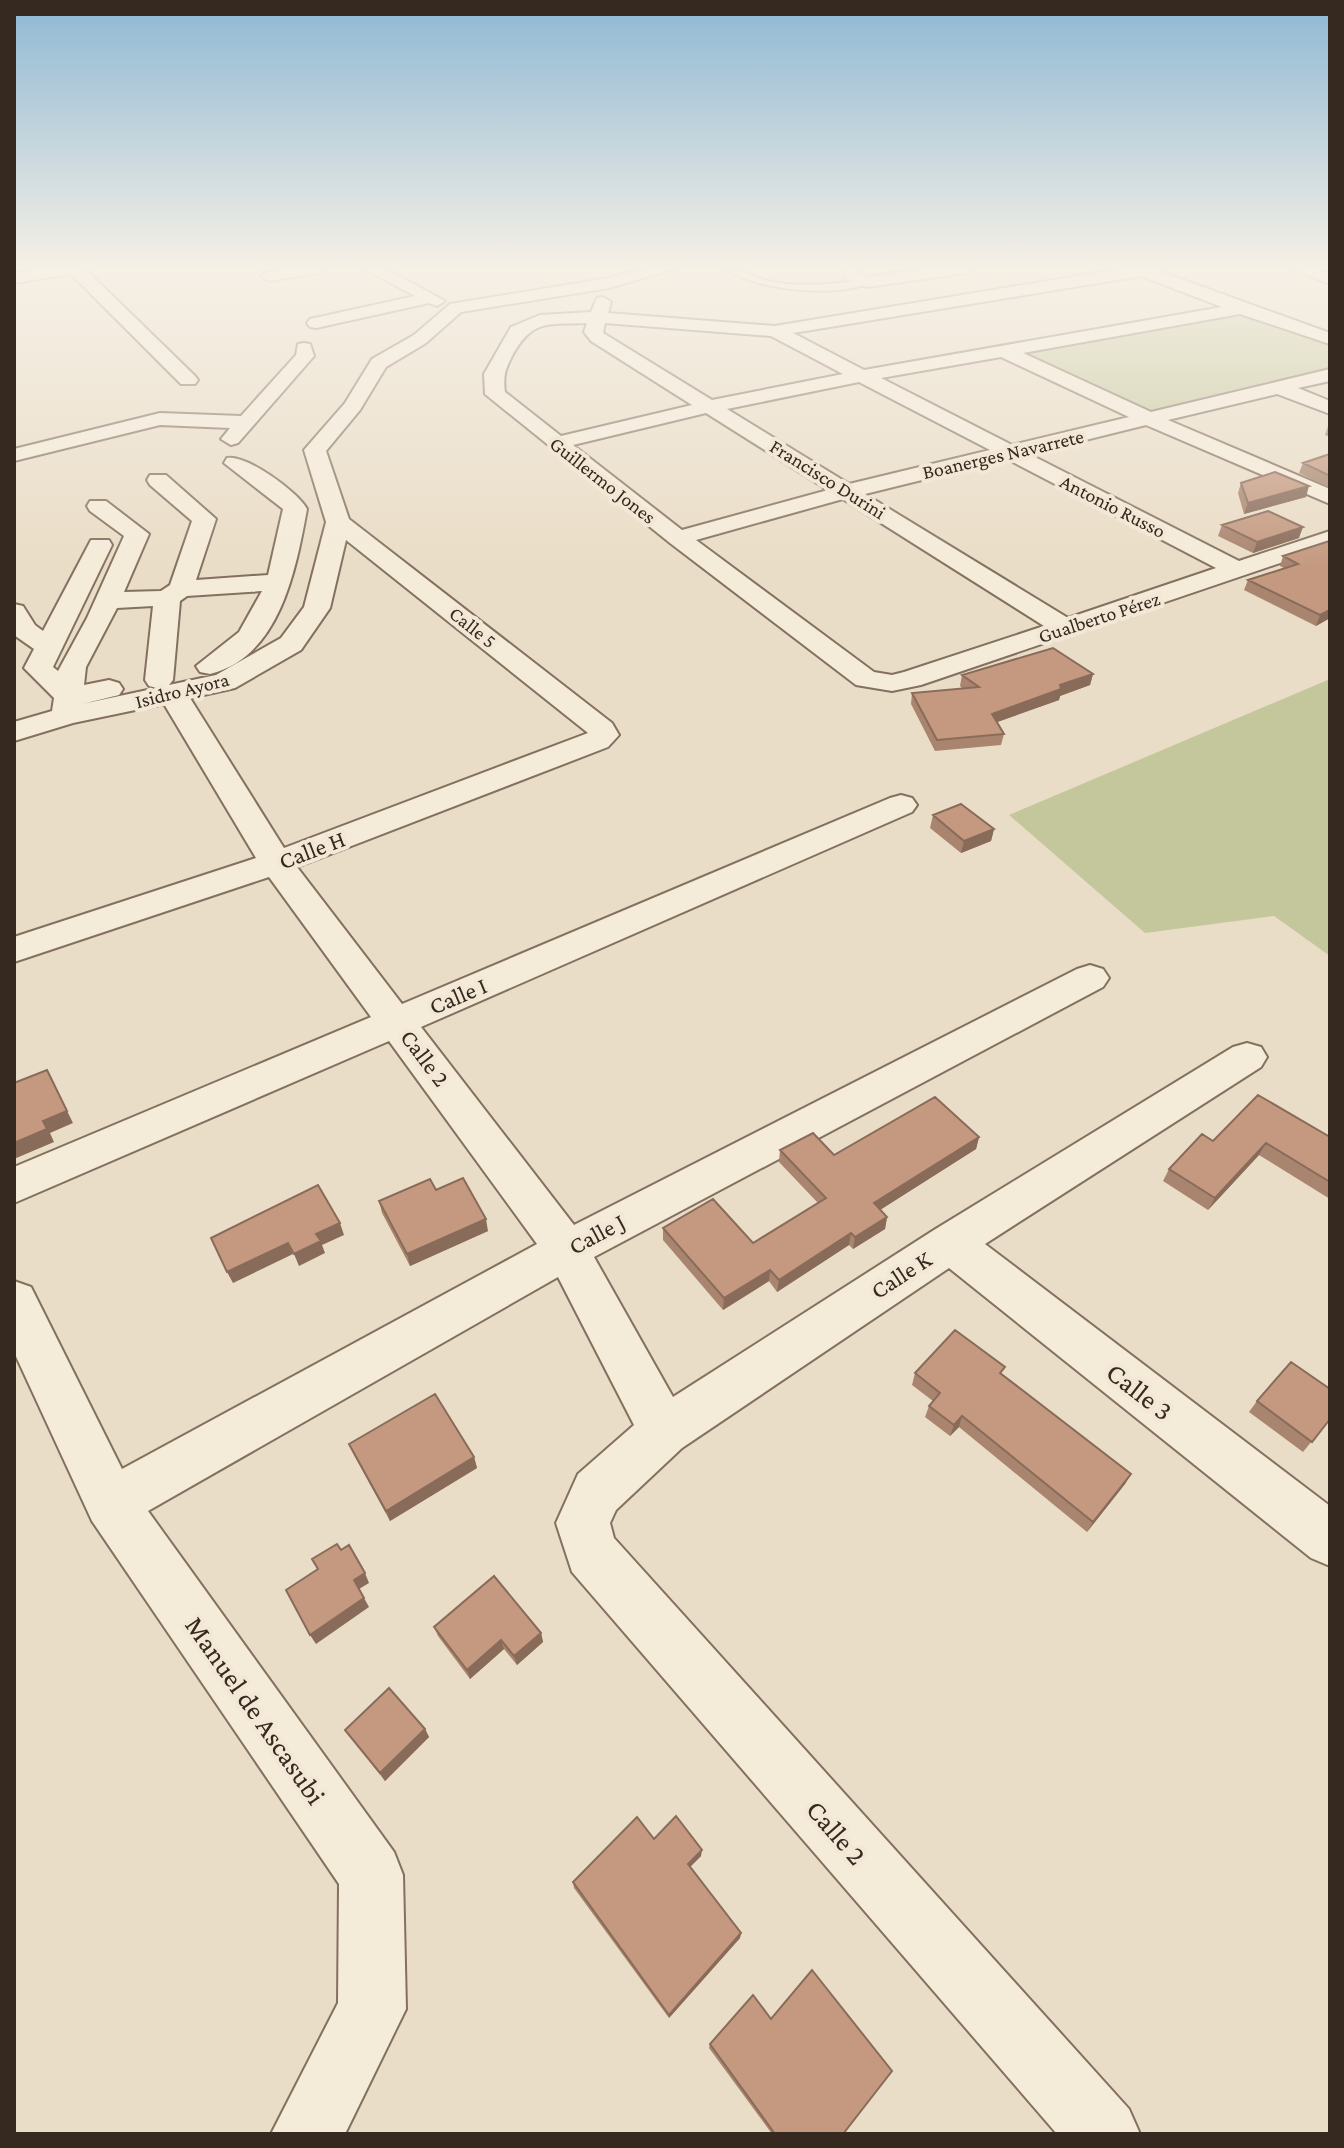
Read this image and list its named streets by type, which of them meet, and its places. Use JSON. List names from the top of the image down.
{
  "streets": {
    "street": [
      "Boanerges Navarrete",
      "Francisco Durini",
      "Guillermo Jones",
      "Antonio Russo",
      "Gualberto Pérez",
      "Calle 5",
      "Isidro Ayora",
      "Calle H",
      "Calle I",
      "Calle 2",
      "Calle J",
      "Calle K",
      "Calle 3",
      "Manuel de Ascasubi"
    ]
  },
  "crossings": [
    ["Boanerges Navarrete", "Francisco Durini"],
    ["Boanerges Navarrete", "Guillermo Jones"],
    ["Boanerges Navarrete", "Antonio Russo"],
    ["Francisco Durini", "Gualberto Pérez"],
    ["Guillermo Jones", "Gualberto Pérez"],
    ["Antonio Russo", "Gualberto Pérez"],
    ["Calle 5", "Isidro Ayora"],
    ["Calle 5", "Calle H"],
    ["Isidro Ayora", "Calle 2"],
    ["Calle H", "Calle 2"],
    ["Calle I", "Calle 2"],
    ["Calle 2", "Calle J"],
    ["Calle 2", "Calle K"],
    ["Calle J", "Manuel de Ascasubi"],
    ["Calle K", "Calle 3"]
  ]
}
